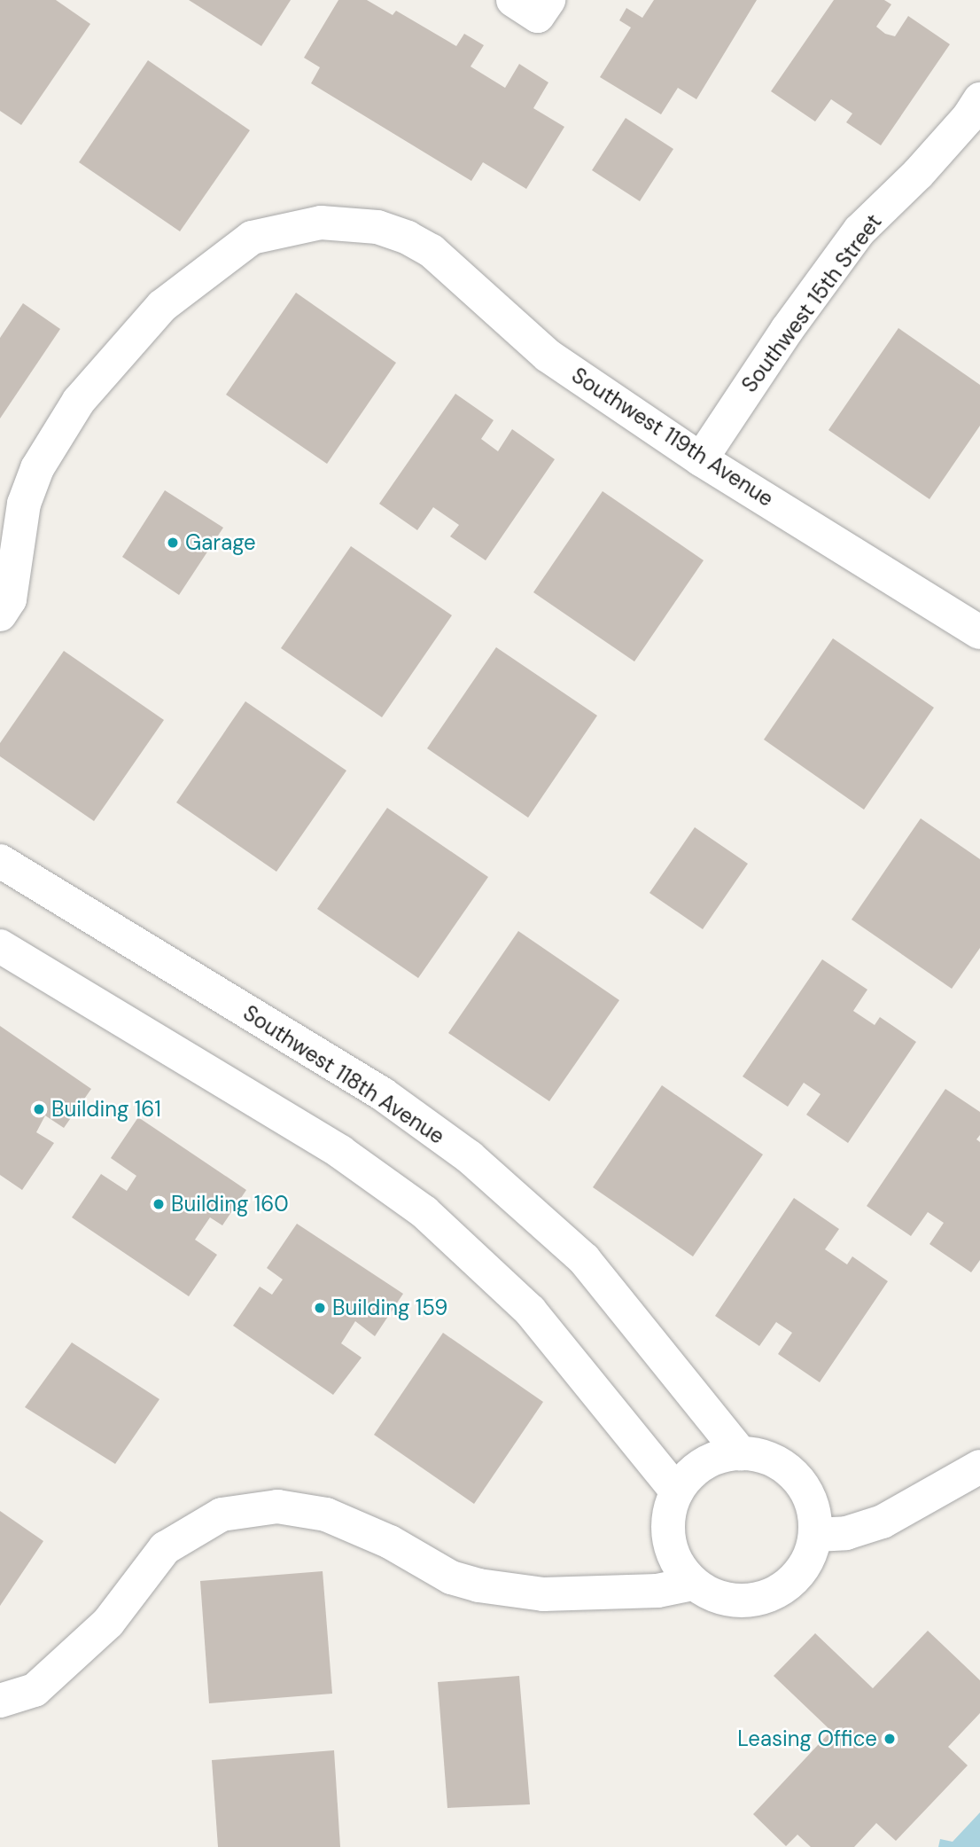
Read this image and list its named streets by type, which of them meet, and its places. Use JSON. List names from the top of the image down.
{
  "streets": {
    "street": ["Southwest 15th Street", "Southwest 119th Avenue", "Southwest 118th Avenue"]
  },
  "crossings": [
    ["Southwest 15th Street", "Southwest 119th Avenue"]
  ],
  "places": [
    "Garage",
    "Building 161",
    "Building 160",
    "Building 159",
    "Leasing Office"
  ]
}
